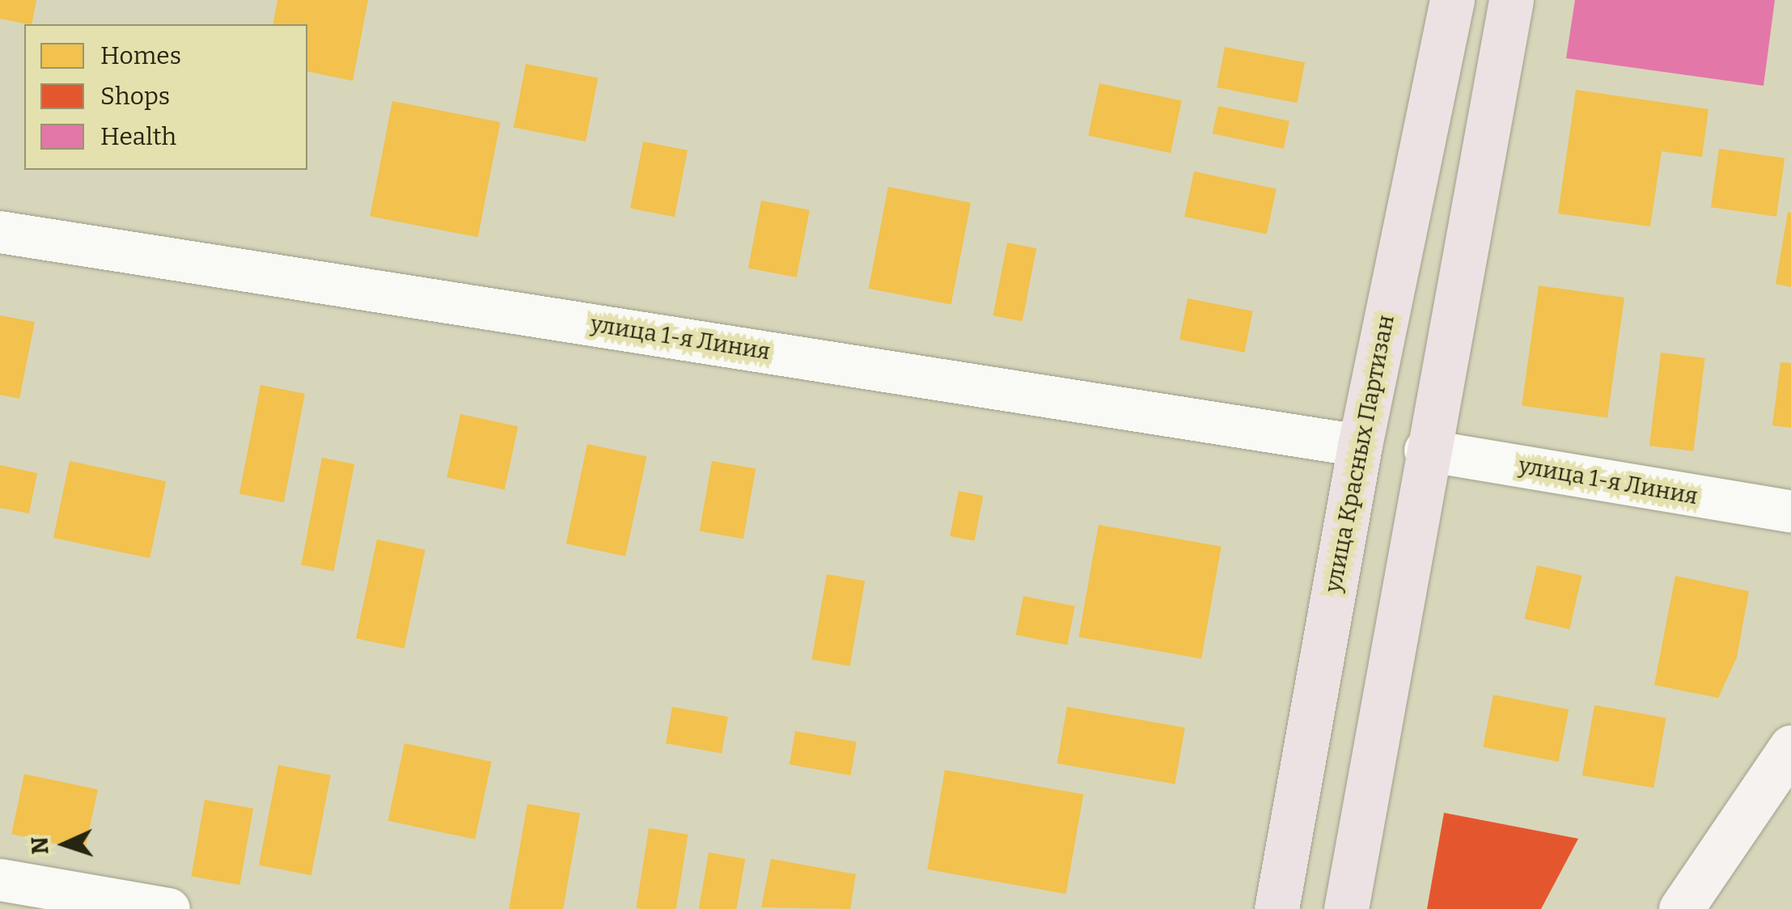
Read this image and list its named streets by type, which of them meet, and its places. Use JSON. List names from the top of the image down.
{
  "streets": {
    "highway": ["улица Красных Партизан"],
    "street": ["улица 1-я Линия"]
  },
  "crossings": [
    ["улица 1-я Линия", "улица Красных Партизан"]
  ],
  "legend": ["Homes", "Shops", "Health"],
  "north": "left"
}
